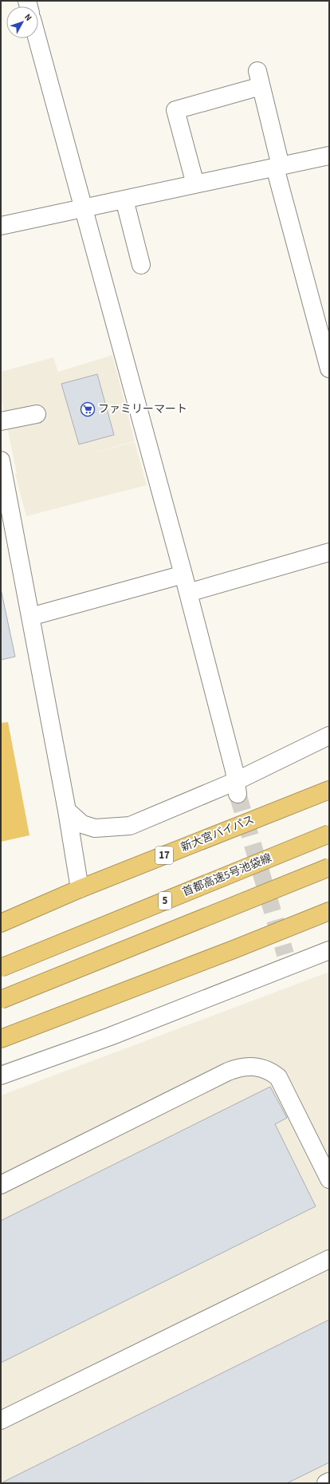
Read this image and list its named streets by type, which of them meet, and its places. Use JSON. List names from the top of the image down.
{
  "streets": {
    "highway": [
      "新大宮バイパス",
      "17",
      "首都高速5号池袋線",
      "5"
    ]
  },
  "places": {
    "supermarket": ["ファミリーマート"]
  },
  "north": "top right"
}
